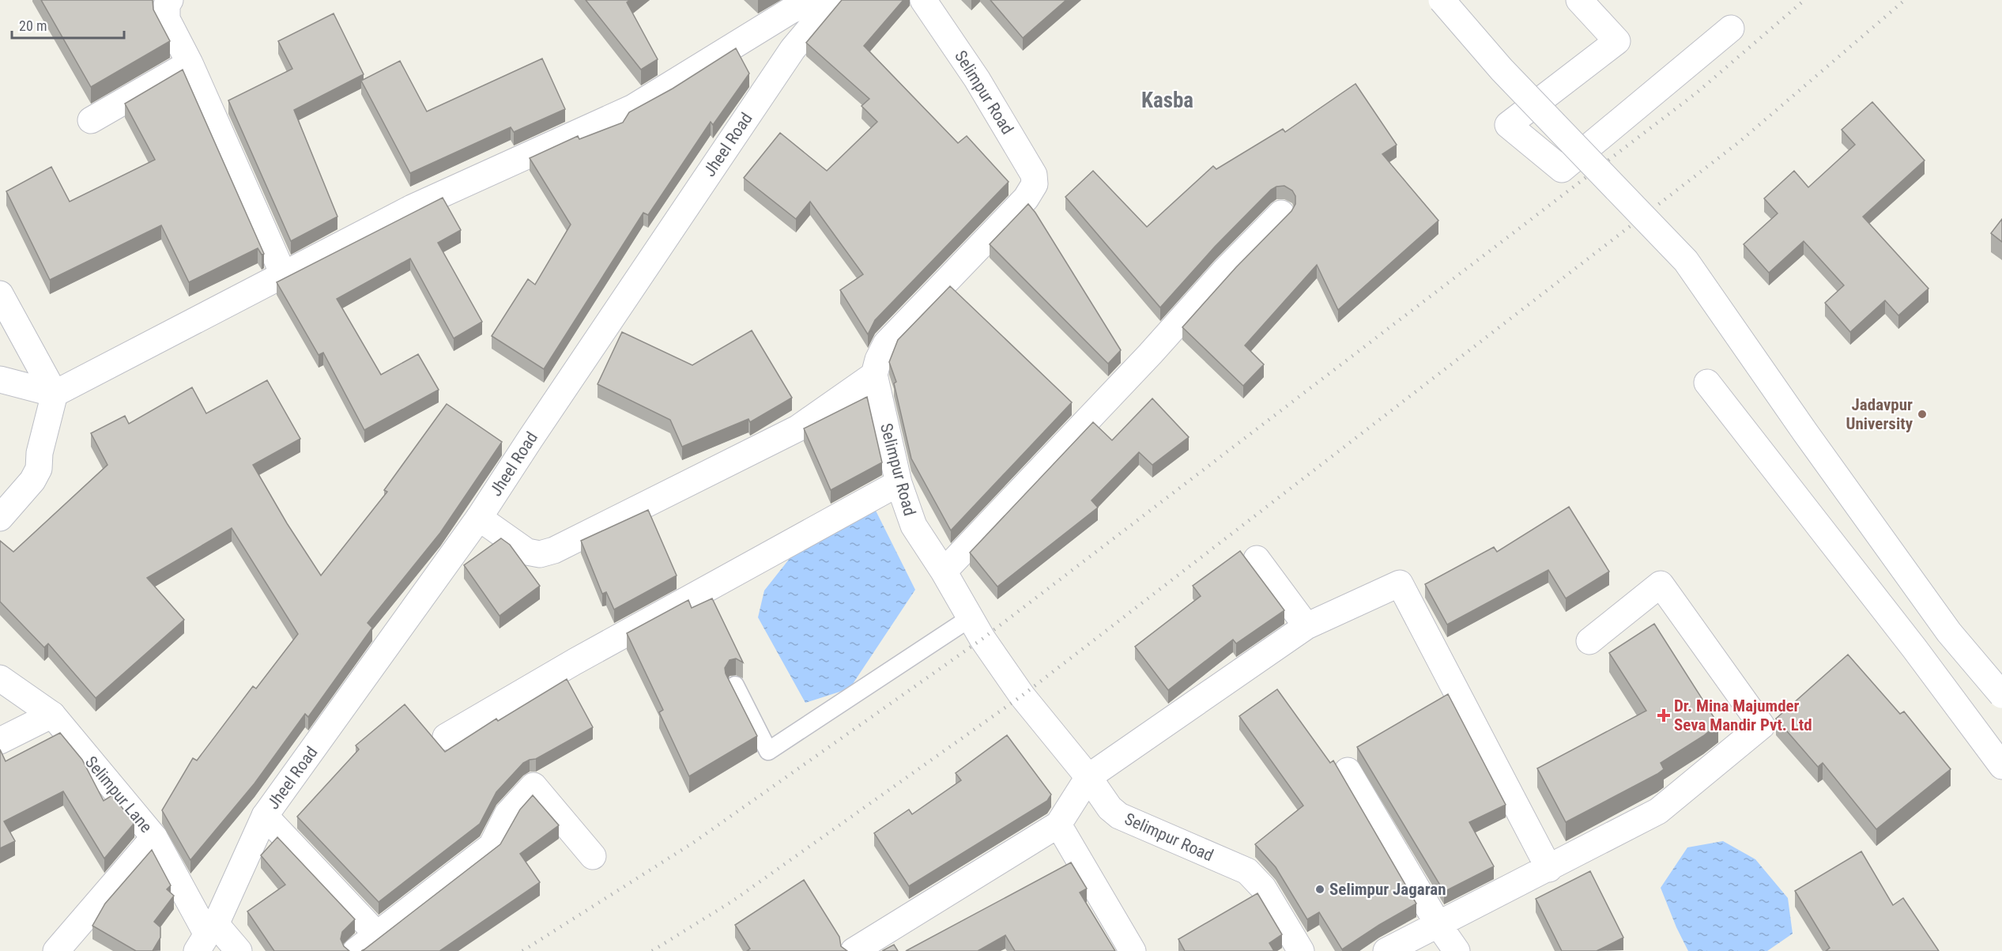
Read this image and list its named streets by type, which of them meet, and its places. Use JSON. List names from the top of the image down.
{
  "streets": {
    "street": ["Selimpur Road", "Jheel Road", "Selimpur Lane"]
  },
  "crossings": [
    ["Jheel Road", "Selimpur Lane"]
  ],
  "districts": ["Kasba"],
  "places": {
    "other": ["Jadavpur University", "Selimpur Jagaran"],
    "health": ["Dr. Mina Majumder Seva Mandir Pvt. Ltd"]
  },
  "scale_bar": "20 m"
}
